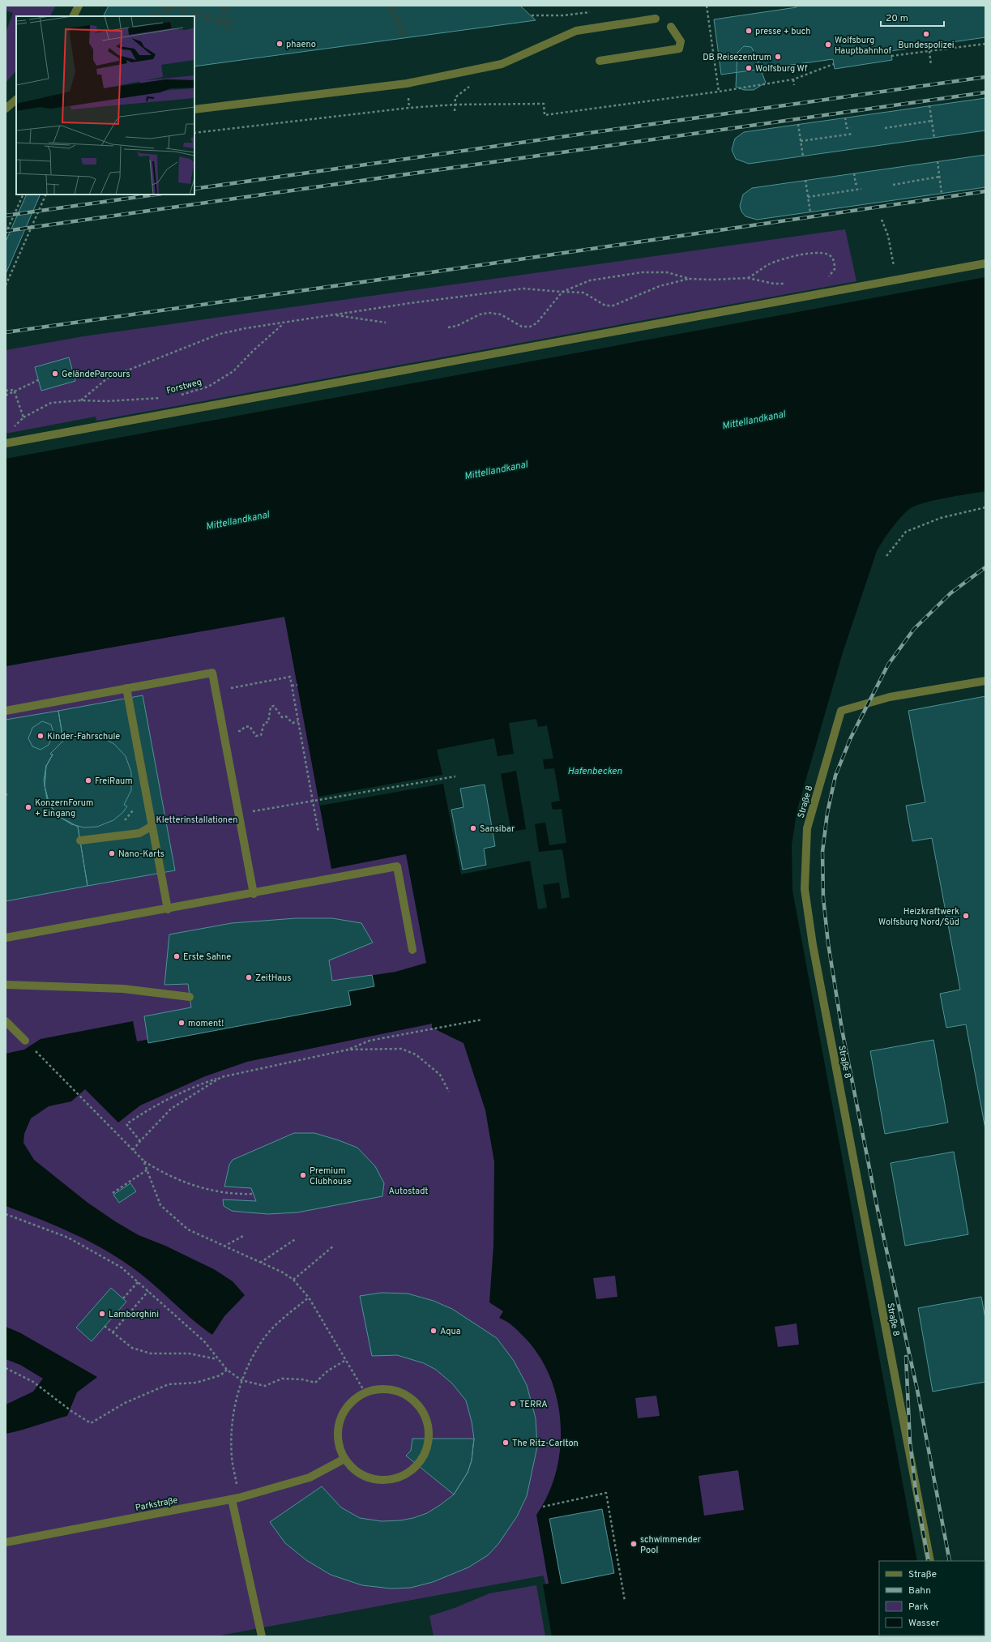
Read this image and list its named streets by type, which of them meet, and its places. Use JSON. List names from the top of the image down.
{
  "streets": {
    "street": ["Straße 8", "Parkstraße"],
    "path": ["Forstweg"]
  },
  "water": ["Mittellandkanal", "Hafenbecken"],
  "parks": ["Kletterinstallationen", "Autostadt"],
  "places": [
    "presse + buch",
    "Bundespolizei",
    "phaeno",
    "Wolfsburg Hauptbahnhof",
    "DB Reisezentrum",
    "Wolfsburg Wf",
    "GeländeParcours",
    "Kinder-Fahrschule",
    "FreiRaum",
    "KonzernForum + Eingang",
    "Sansibar",
    "Nano-Karts",
    "Heizkraftwerk Wolfsburg Nord/Süd",
    "Erste Sahne",
    "ZeitHaus",
    "moment!",
    "Premium Clubhouse",
    "Lamborghini",
    "Aqua",
    "TERRA",
    "The Ritz-Carlton",
    "schwimmender Pool"
  ],
  "legend": [
    "Straße",
    "Bahn",
    "Park",
    "Wasser"
  ],
  "scale_bar": "20 m"
}
